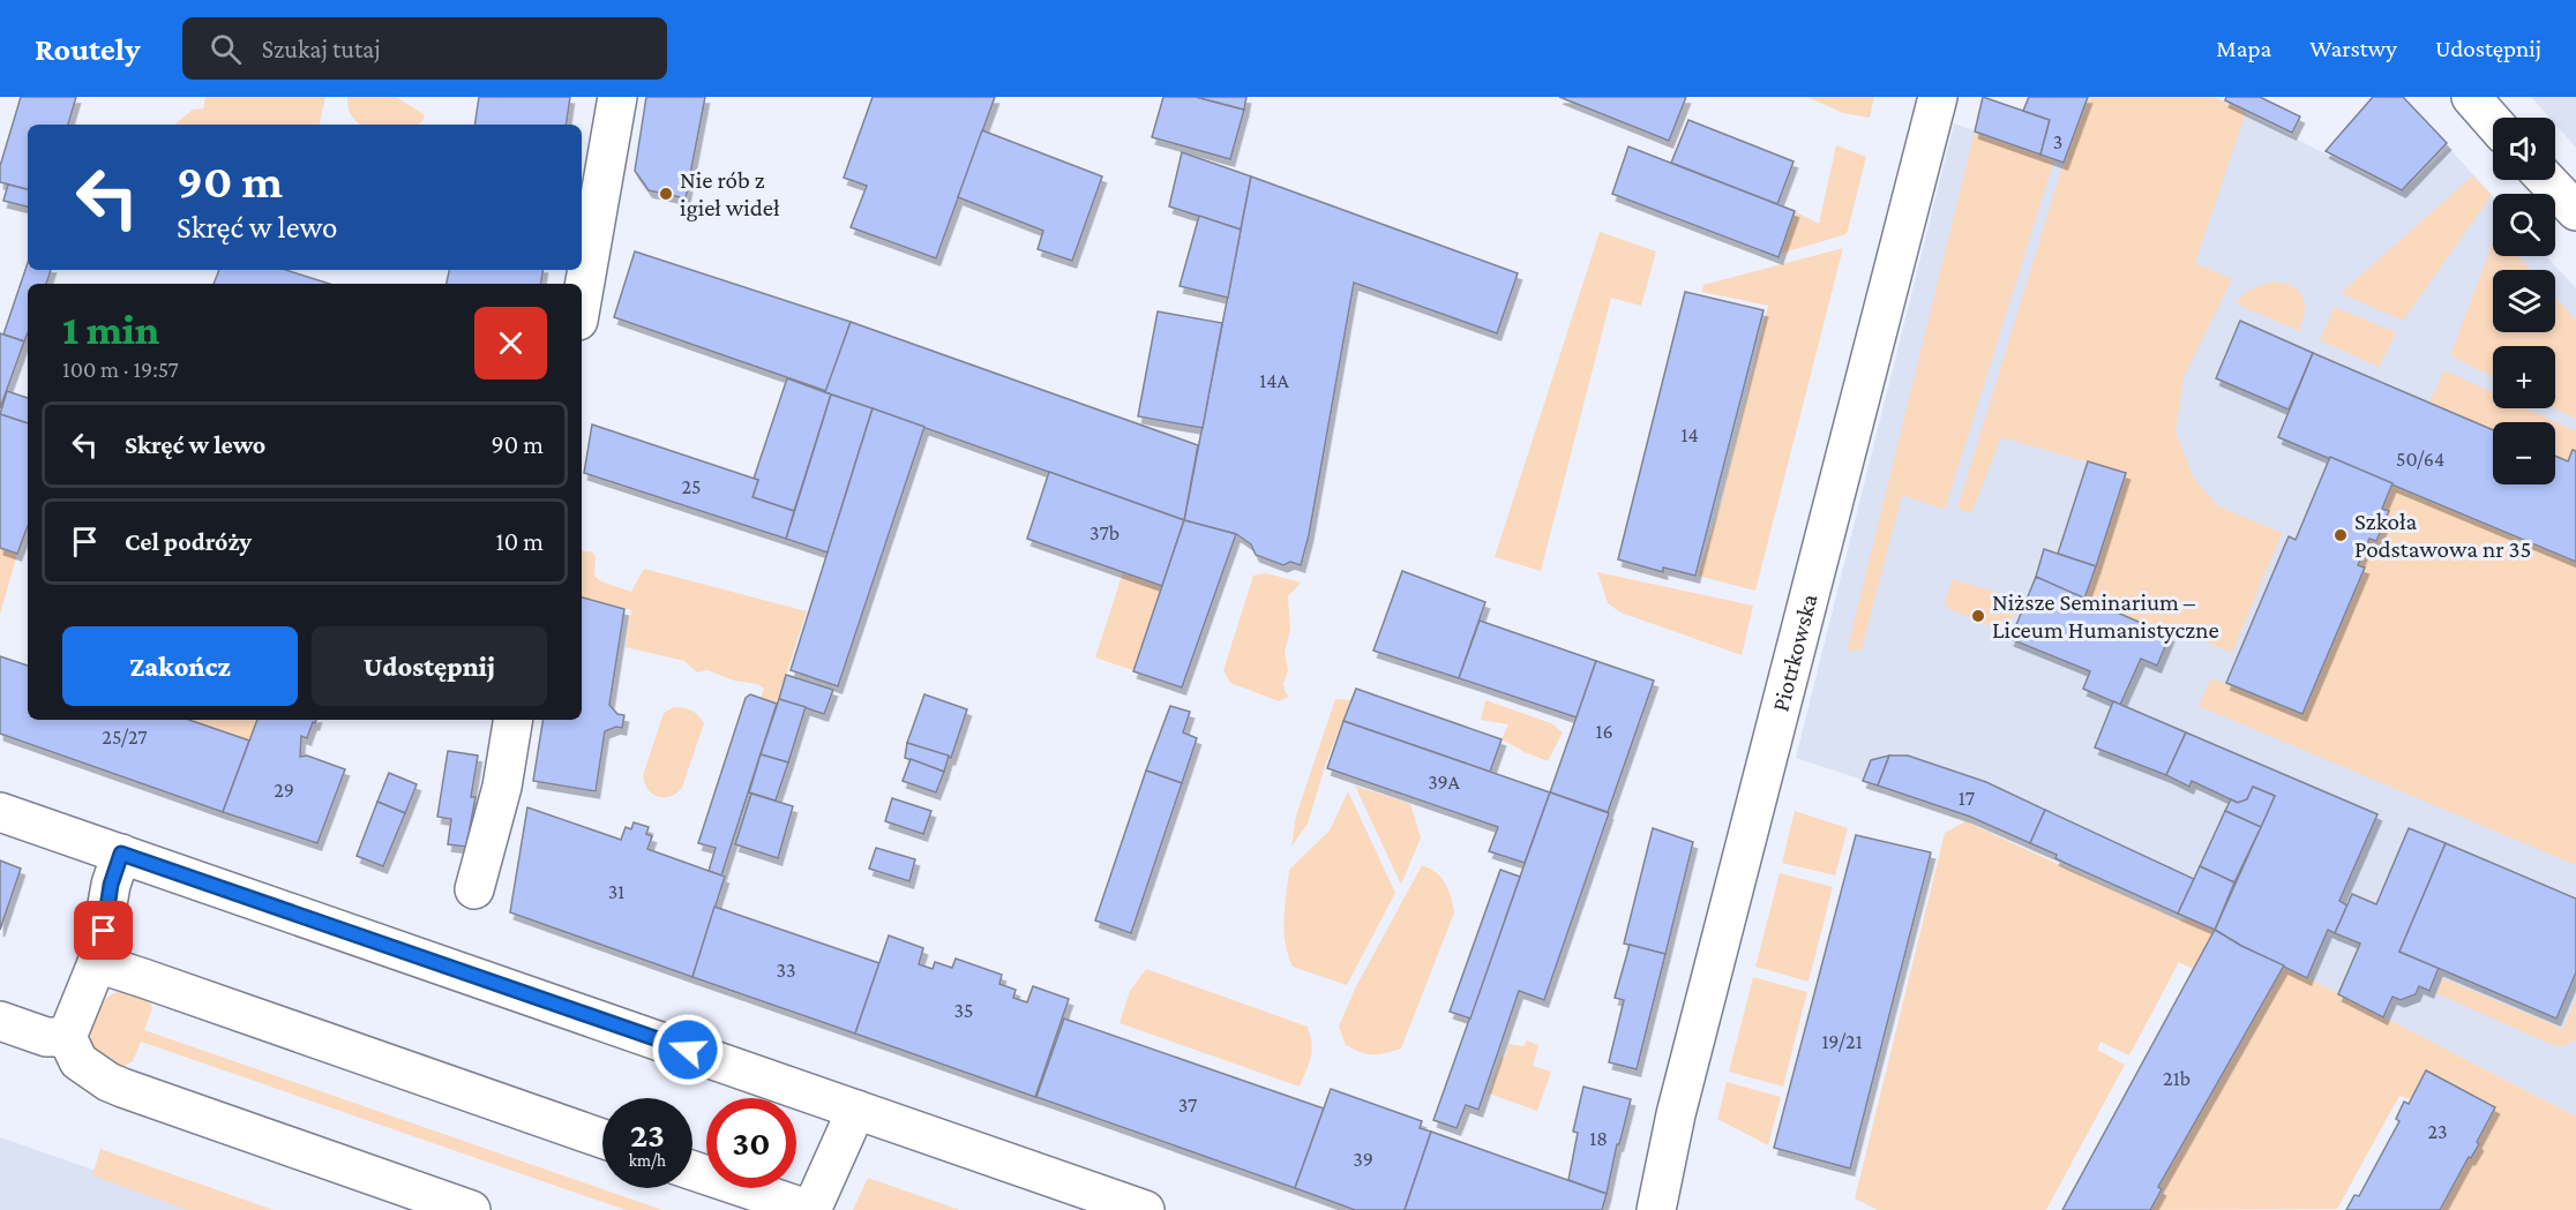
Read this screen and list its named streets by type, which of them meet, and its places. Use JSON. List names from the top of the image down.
{
  "streets": {
    "street": ["Piotrkowska"]
  },
  "places": ["Nie rób z igieł wideł", "Szkoła Podstawowa nr 35", "Niższe Seminarium – Liceum Humanistyczne"],
  "house_numbers": [
    "3",
    "14A",
    "14",
    "50/64",
    "25",
    "37b",
    "16",
    "25/27",
    "39A",
    "29",
    "17",
    "31",
    "33",
    "35",
    "19/21",
    "21b",
    "37",
    "23",
    "18",
    "39"
  ],
  "page": {
    "header": "Routely",
    "search": "Szukaj tutaj",
    "nav": ["Mapa", "Warstwy", "Udostępnij"],
    "map_buttons": ["+", "−"],
    "turn": ["90 m", "Skręć w lewo"],
    "heading": ["1 min", "100 m · 19:57"],
    "list": [
      {
        "name": "Skręć w lewo",
        "value": "90 m"
      },
      {
        "name": "Cel podróży",
        "value": "10 m"
      }
    ],
    "buttons": ["Zakończ", "Udostępnij"],
    "speed": "23 km/h",
    "limit": "30"
  }
}
